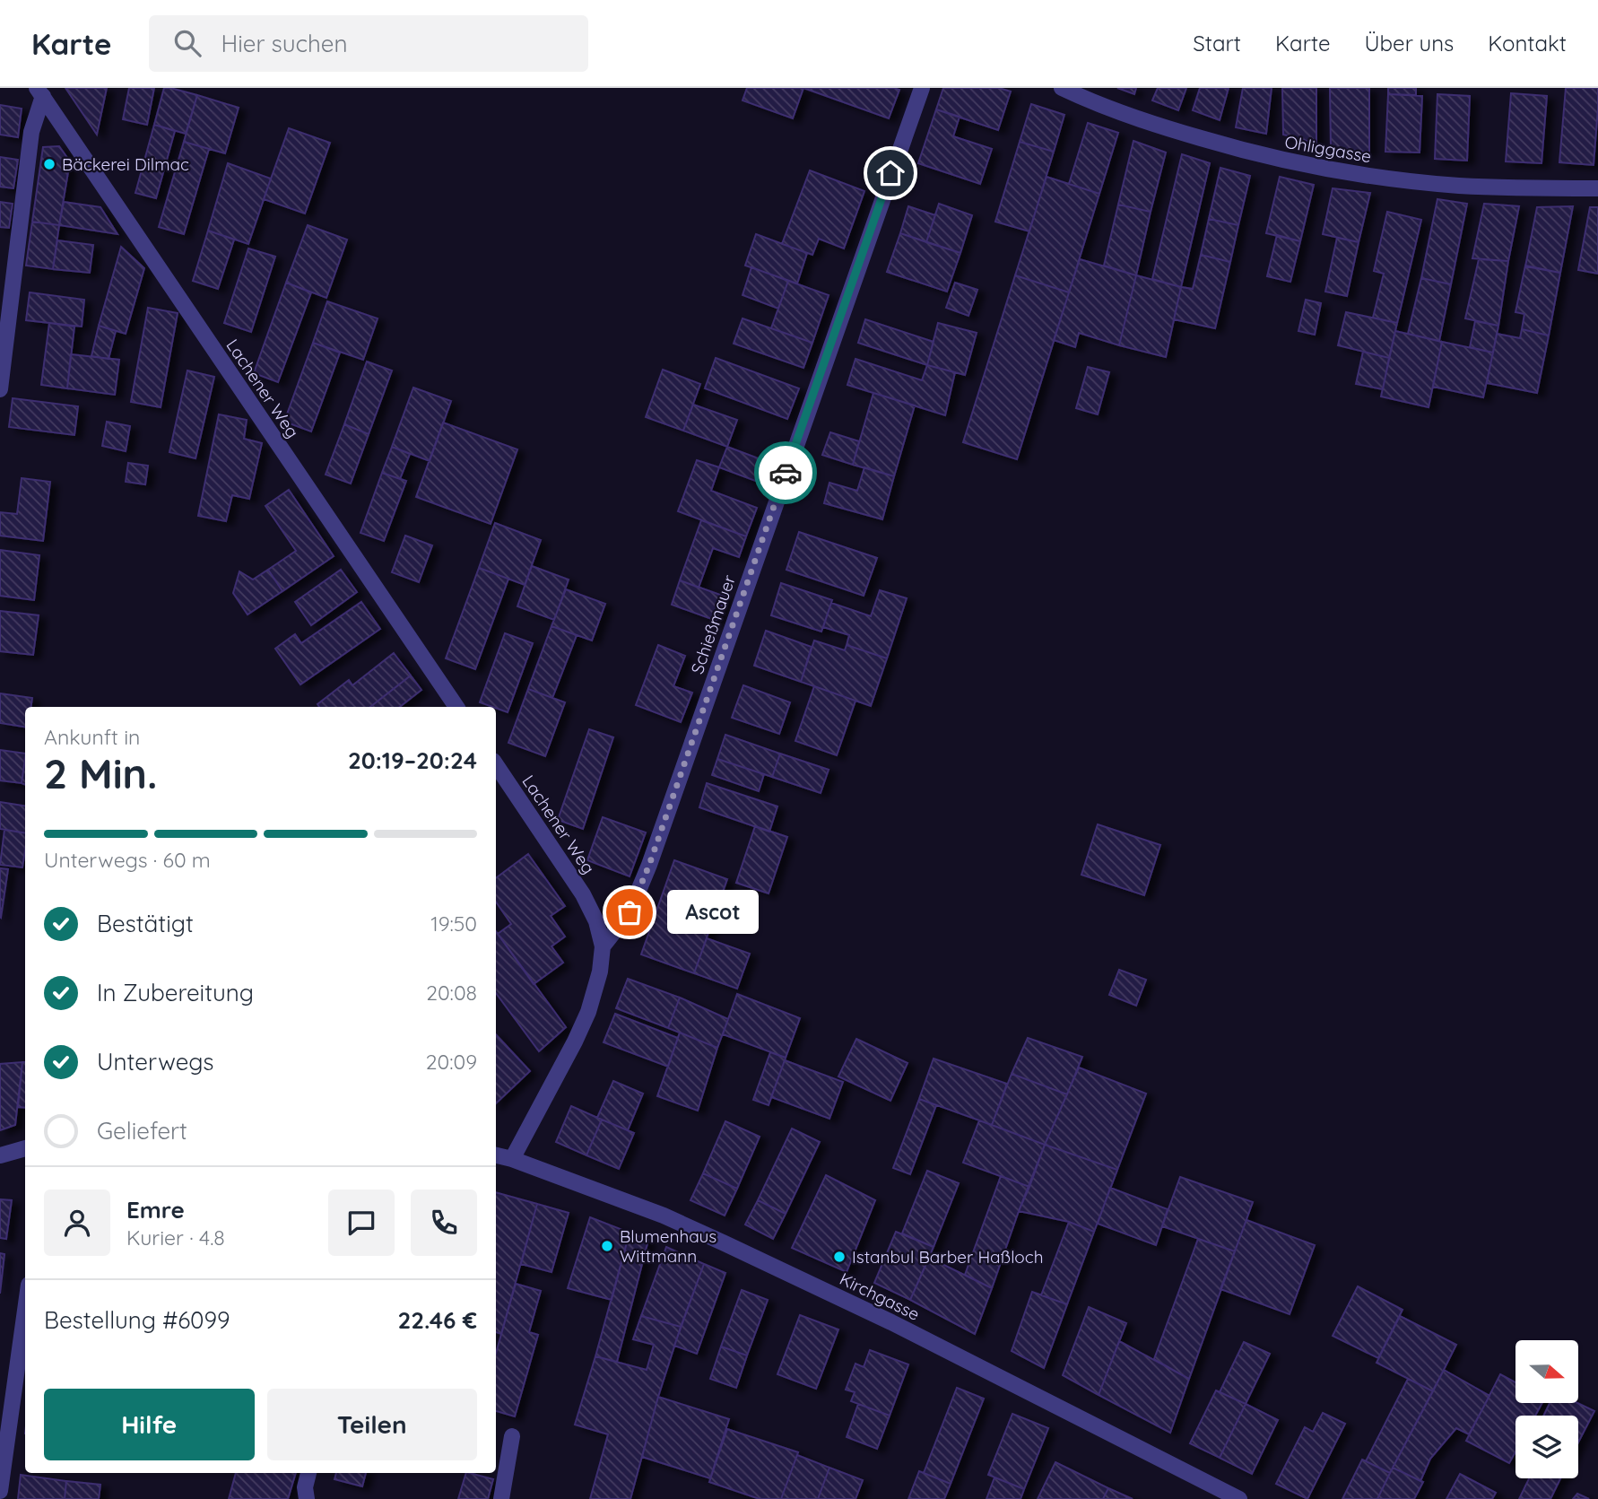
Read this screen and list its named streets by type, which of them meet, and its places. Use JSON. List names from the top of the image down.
{
  "streets": {
    "street": [
      "Ohliggasse",
      "Lachener Weg",
      "Schießmauer",
      "Kirchgasse"
    ]
  },
  "crossings": [
    ["Lachener Weg", "Schießmauer"]
  ],
  "places": [
    "Bäckerei Dilmac",
    "Ascot",
    "Blumenhaus Wittmann",
    "Istanbul Barber Haßloch"
  ],
  "north": "right",
  "page": {
    "header": "Karte",
    "search": "Hier suchen",
    "nav": [
      "Start",
      "Karte",
      "Über uns",
      "Kontakt"
    ],
    "heading": ["2 Min.", "Ankunft in", "20:19–20:24"],
    "panel": [
      "Emre",
      "Kurier · 4.8",
      "Bestellung #6099",
      "22.46 €"
    ],
    "bar": "Unterwegs · 60 m",
    "list": [
      ["Bestätigt", "19:50"],
      ["In Zubereitung", "20:08"],
      ["Unterwegs", "20:09"],
      "Geliefert"
    ],
    "bubble": "Ascot",
    "buttons": ["Hilfe", "Teilen"]
  }
}
